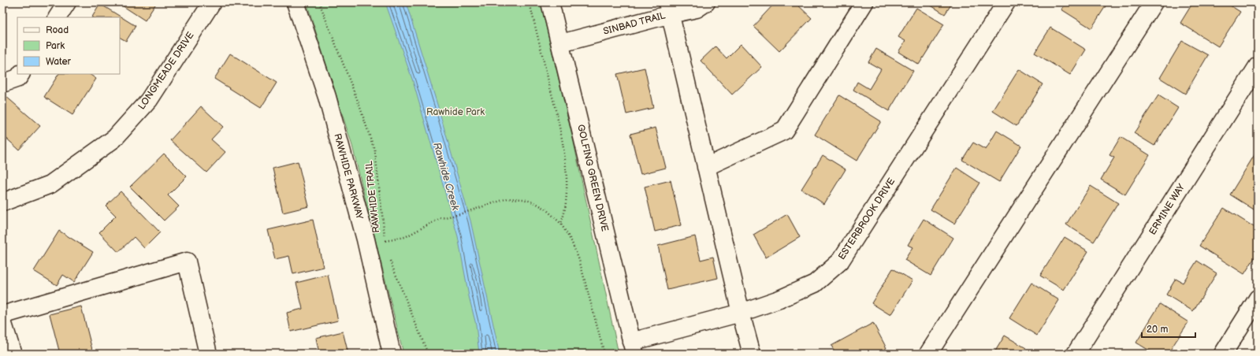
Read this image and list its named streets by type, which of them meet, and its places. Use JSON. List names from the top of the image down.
{
  "streets": {
    "street": [
      "SINBAD TRAIL",
      "LONGMEADE DRIVE",
      "RAWHIDE PARKWAY",
      "GOLFING GREEN DRIVE",
      "ERMINE WAY",
      "ESTERBROOK DRIVE"
    ],
    "path": ["RAWHIDE TRAIL"]
  },
  "crossings": [
    ["SINBAD TRAIL", "GOLFING GREEN DRIVE"],
    ["GOLFING GREEN DRIVE", "ESTERBROOK DRIVE"]
  ],
  "water": ["Rawhide Creek"],
  "parks": ["Rawhide Park"],
  "legend": ["Road", "Park", "Water"],
  "scale_bar": "20 m"
}
